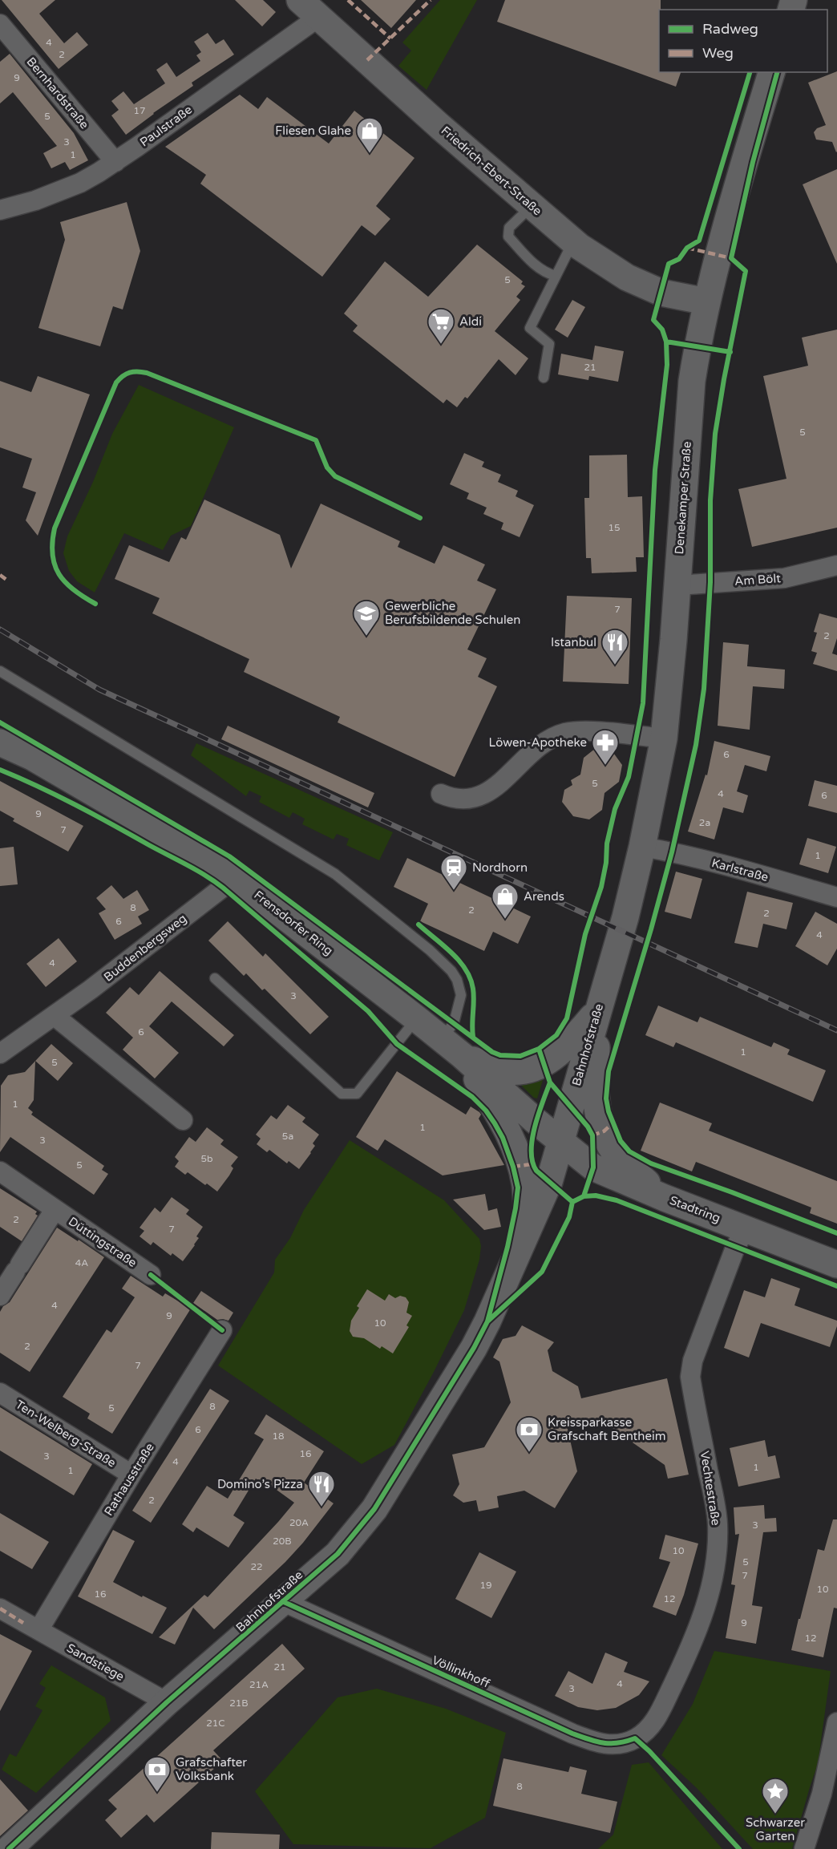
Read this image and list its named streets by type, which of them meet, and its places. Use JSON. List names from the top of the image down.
{
  "streets": {
    "street": [
      "Bernhardstraße",
      "Paulstraße",
      "Friedrich-Ebert-Straße",
      "Denekamper Straße",
      "Am Bölt",
      "Karlstraße",
      "Frensdorfer Ring",
      "Buddenbergsweg",
      "Bahnhofstraße",
      "Stadtring",
      "Düttingstraße",
      "Ten-Welberg-Straße",
      "Rathausstraße",
      "Vechtestraße",
      "Sandstiege",
      "Völlinkhoff"
    ]
  },
  "crossings": [
    ["Bernhardstraße", "Paulstraße"],
    ["Paulstraße", "Friedrich-Ebert-Straße"],
    ["Friedrich-Ebert-Straße", "Denekamper Straße"],
    ["Denekamper Straße", "Am Bölt"],
    ["Denekamper Straße", "Karlstraße"],
    ["Denekamper Straße", "Bahnhofstraße"],
    ["Frensdorfer Ring", "Buddenbergsweg"],
    ["Frensdorfer Ring", "Bahnhofstraße"],
    ["Frensdorfer Ring", "Stadtring"],
    ["Bahnhofstraße", "Stadtring"],
    ["Bahnhofstraße", "Sandstiege"],
    ["Bahnhofstraße", "Völlinkhoff"],
    ["Stadtring", "Vechtestraße"],
    ["Ten-Welberg-Straße", "Rathausstraße"],
    ["Rathausstraße", "Sandstiege"],
    ["Vechtestraße", "Völlinkhoff"]
  ],
  "places": {
    "shop": ["Fliesen Glahe", "Arends"],
    "supermarket": ["Aldi"],
    "school or university": ["Gewerbliche Berufsbildende Schulen"],
    "restaurant": ["Istanbul", "Domino’s Pizza"],
    "pharmacy": ["Löwen-Apotheke"],
    "station": ["Nordhorn"],
    "bank": ["Kreissparkasse Grafschaft Bentheim", "Grafschafter Volksbank"],
    "place": ["Schwarzer Garten"]
  },
  "house_numbers": [
    "4",
    "2",
    "9",
    "17",
    "5",
    "3",
    "1",
    "5",
    "21",
    "5",
    "15",
    "7",
    "2",
    "6",
    "5",
    "4",
    "6",
    "9",
    "2a",
    "7",
    "1",
    "8",
    "2",
    "2",
    "6",
    "4",
    "4",
    "3",
    "6",
    "1",
    "5",
    "1",
    "1",
    "5a",
    "3",
    "5b",
    "5",
    "2",
    "7",
    "4A",
    "4",
    "9",
    "10",
    "2",
    "7",
    "8",
    "5",
    "6",
    "18",
    "16",
    "3",
    "4",
    "1",
    "1",
    "2",
    "20A",
    "3",
    "20B",
    "10",
    "5",
    "22",
    "7",
    "19",
    "10",
    "16",
    "12",
    "9",
    "12",
    "21",
    "4",
    "21A",
    "3",
    "21B",
    "21C",
    "8"
  ],
  "legend": ["Radweg", "Weg"]
}
